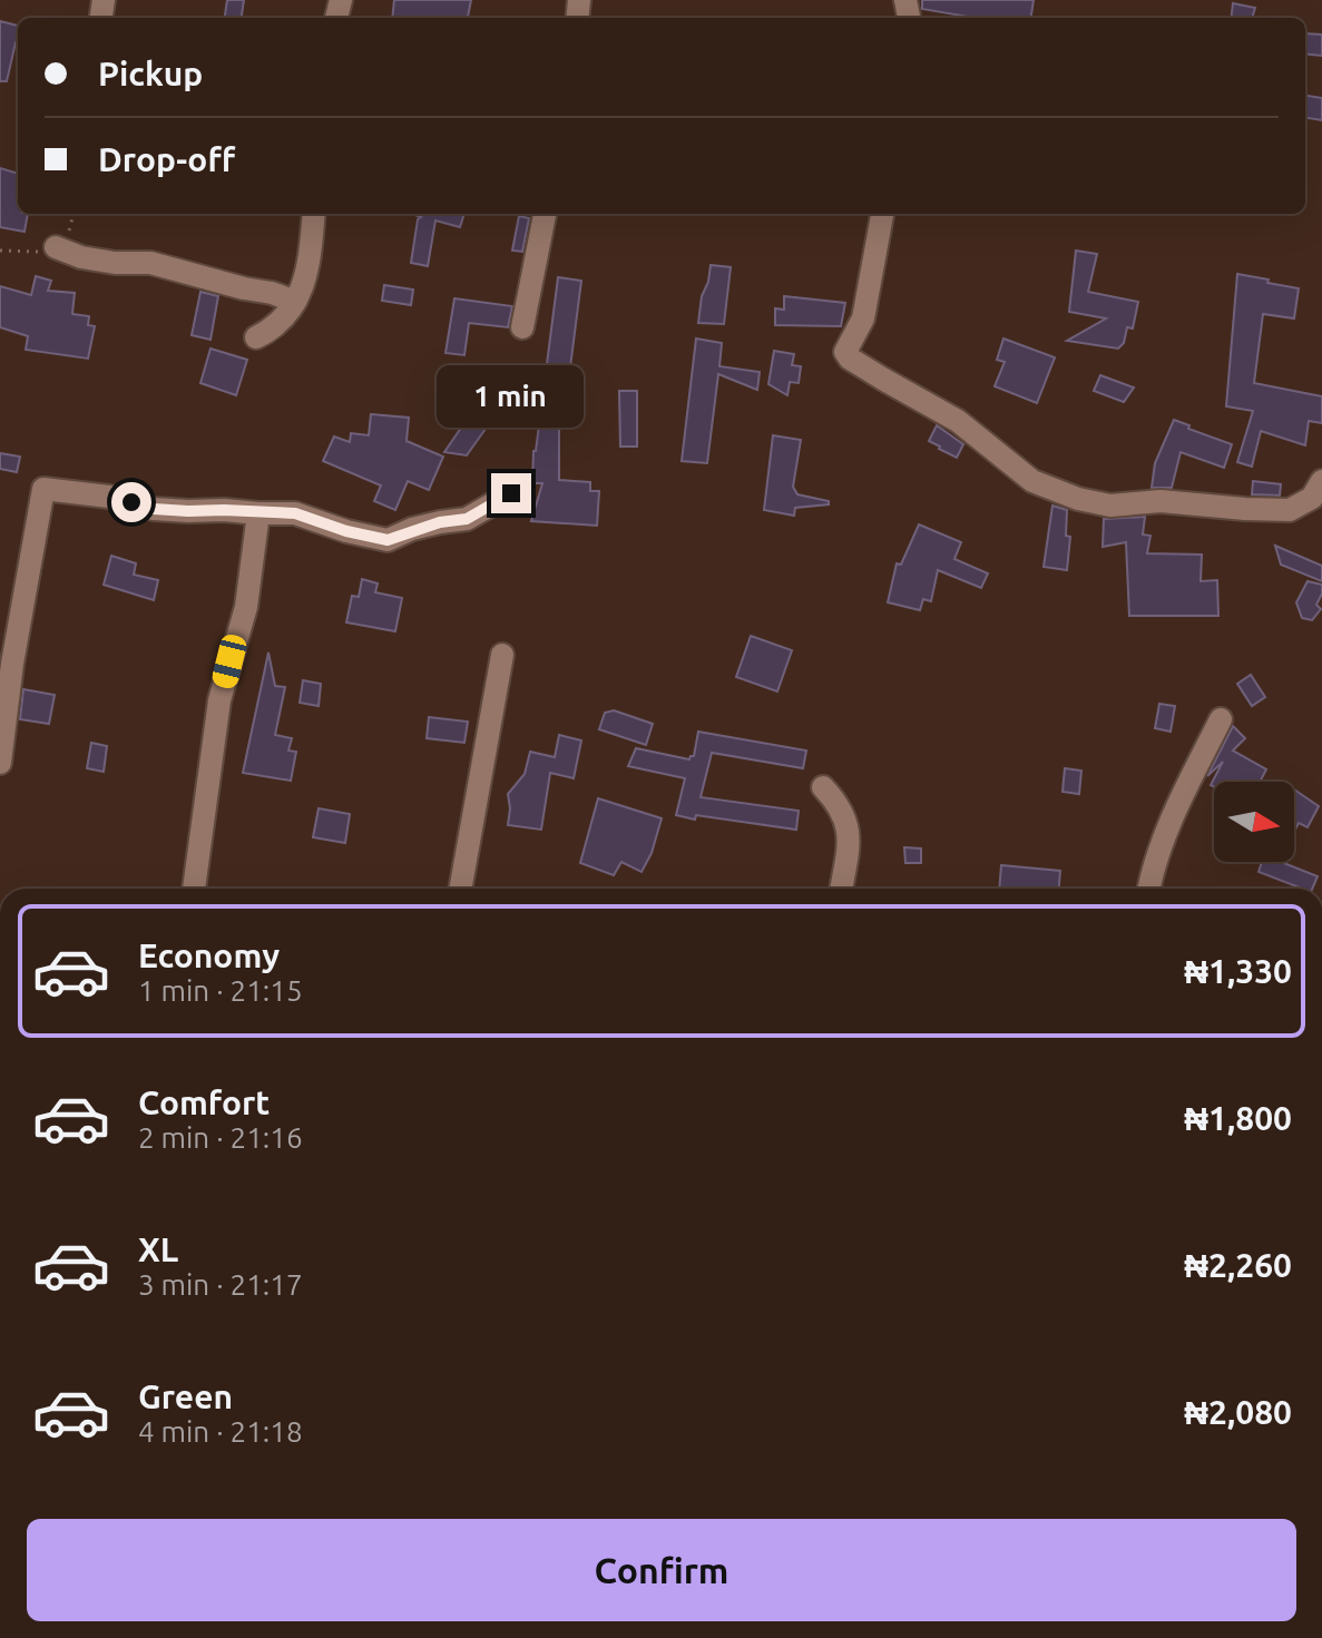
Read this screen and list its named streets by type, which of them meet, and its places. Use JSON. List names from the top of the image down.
{
  "north": "right",
  "page": {
    "banner": ["Pickup", "Drop-off"],
    "bubble": "1 min",
    "list": [
      {
        "name": "Economy",
        "note": "1 min · 21:15",
        "value": "₦1,330"
      },
      {
        "name": "Comfort",
        "note": "2 min · 21:16",
        "value": "₦1,800"
      },
      {
        "name": "XL",
        "note": "3 min · 21:17",
        "value": "₦2,260"
      },
      {
        "name": "Green",
        "note": "4 min · 21:18",
        "value": "₦2,080"
      }
    ],
    "buttons": "Confirm"
  }
}
